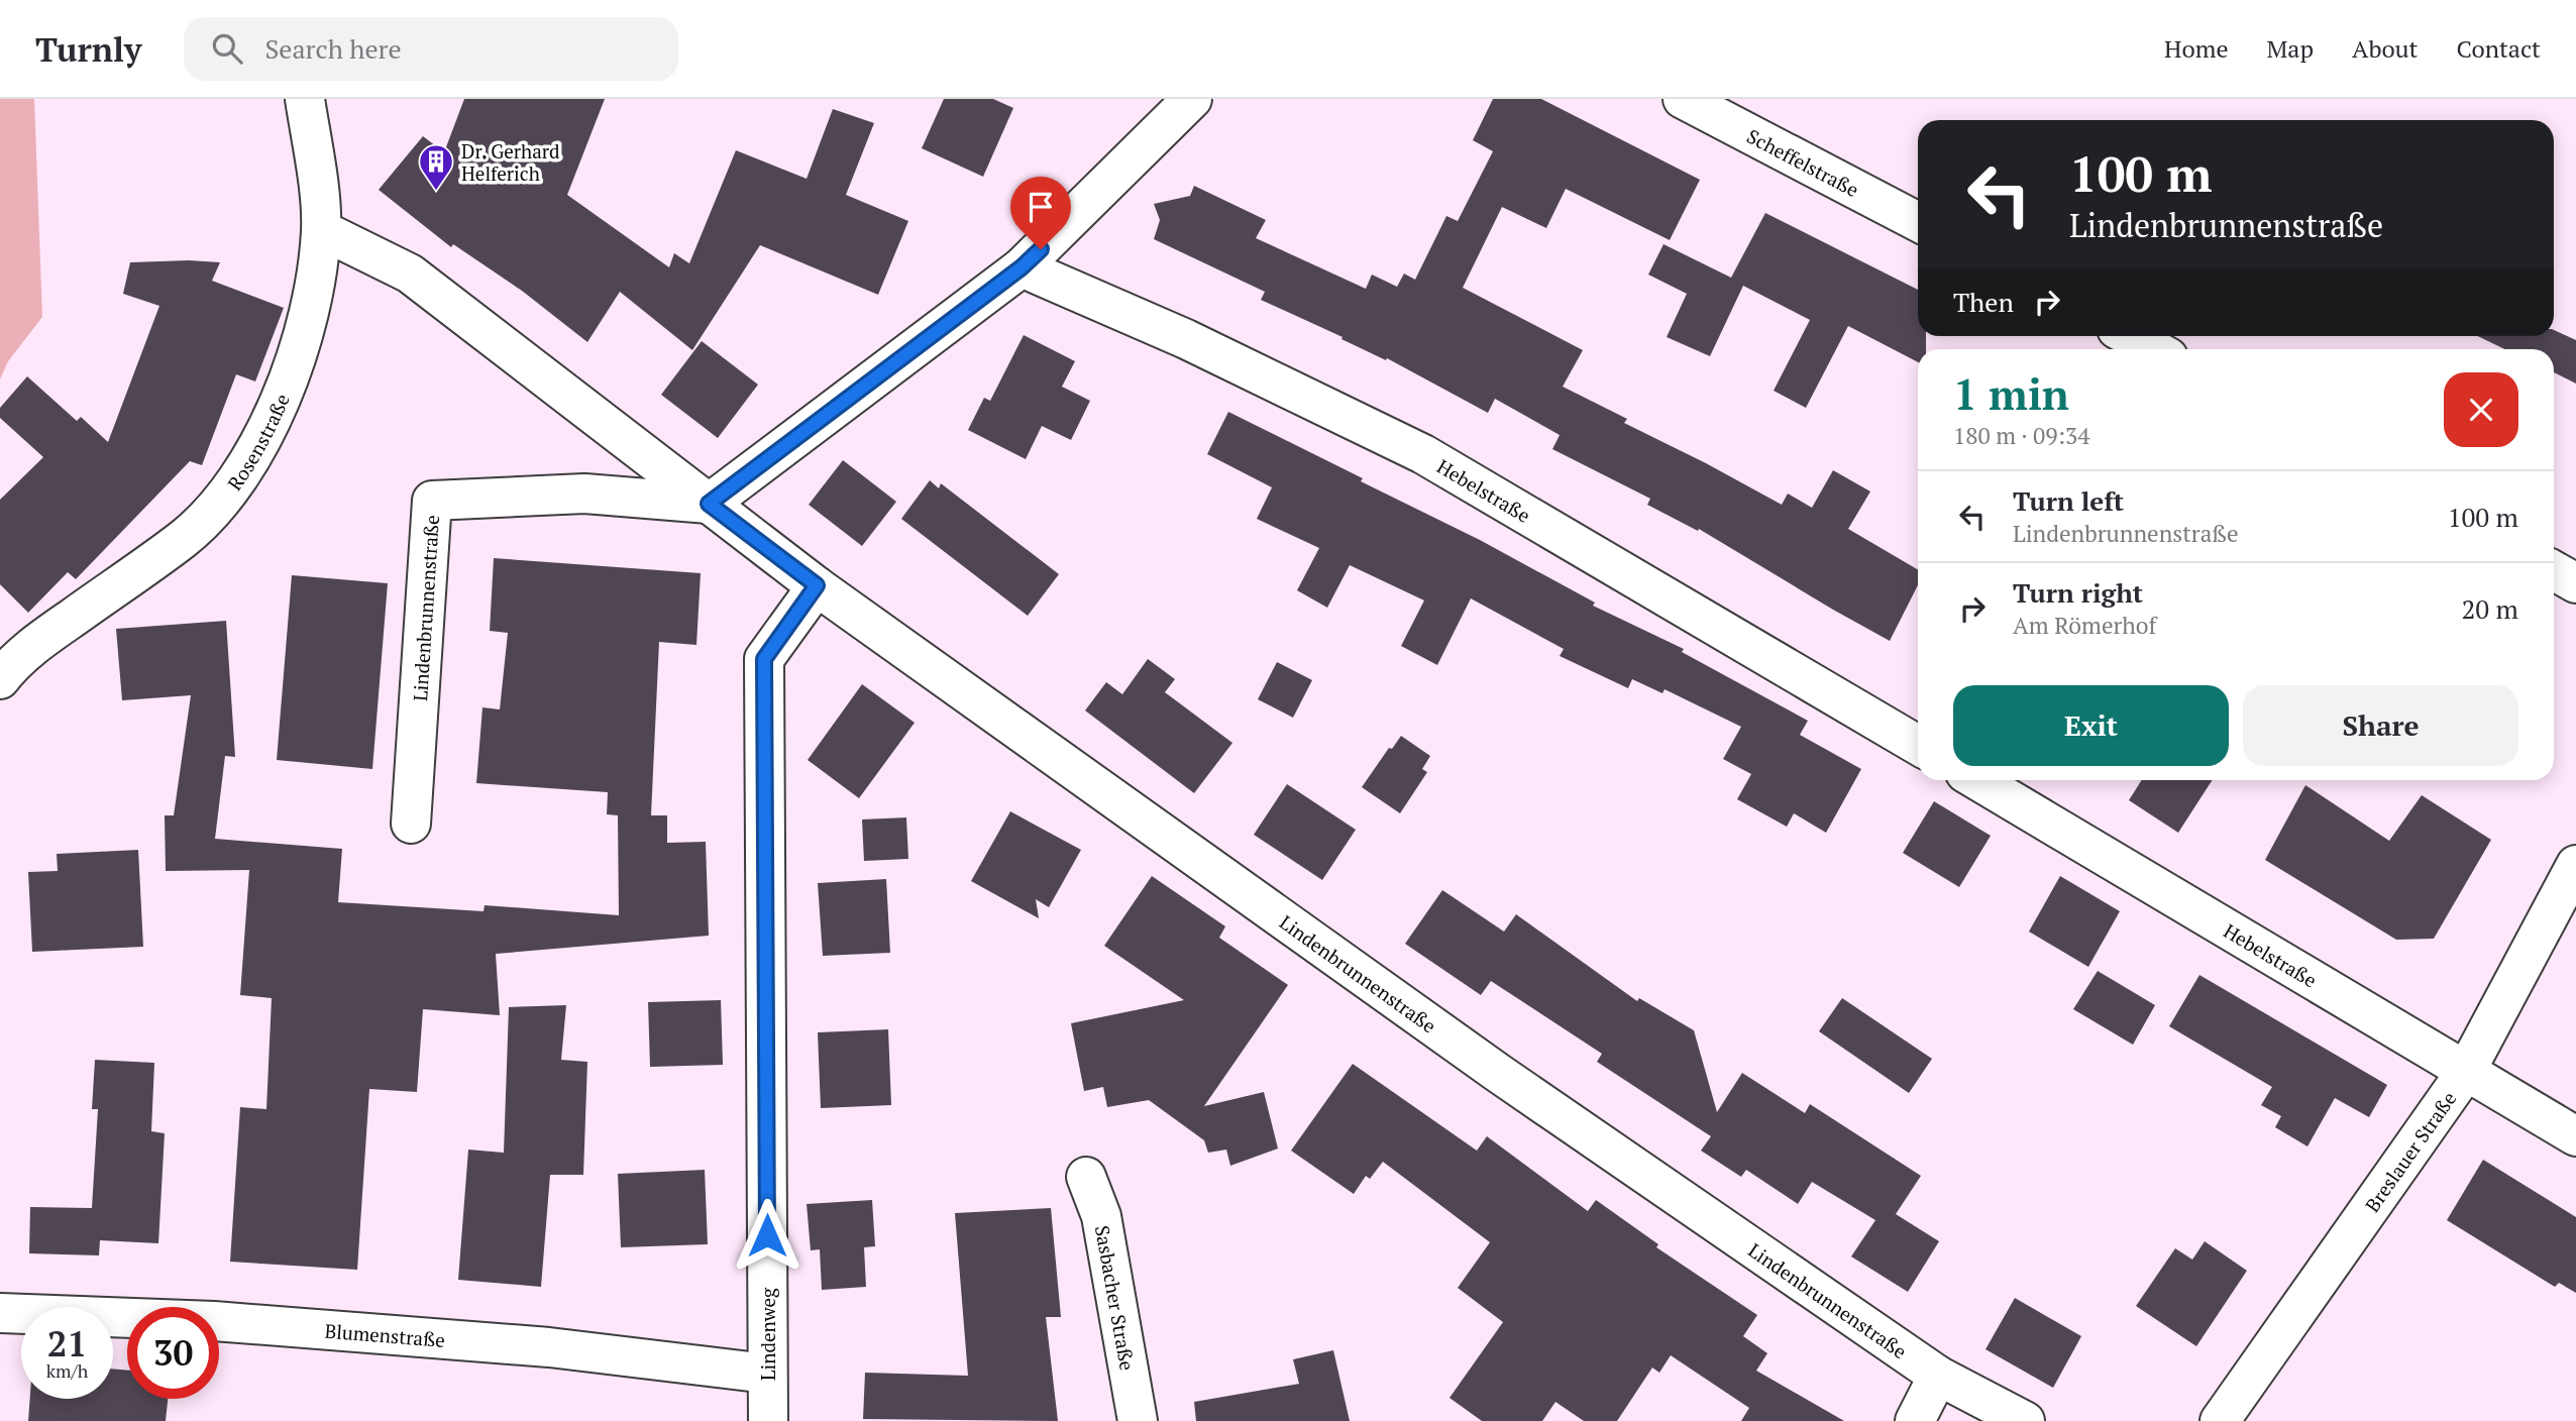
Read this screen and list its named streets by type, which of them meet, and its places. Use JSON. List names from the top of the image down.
{
  "streets": {
    "street": [
      "Scheffelstraße",
      "Rosenstraße",
      "Hebelstraße",
      "Lindenbrunnenstraße",
      "Breslauer Straße",
      "Sasbacher Straße",
      "Lindenweg",
      "Blumenstraße"
    ]
  },
  "crossings": [
    ["Rosenstraße", "Lindenbrunnenstraße"],
    ["Hebelstraße", "Breslauer Straße"],
    ["Lindenbrunnenstraße", "Lindenweg"],
    ["Lindenweg", "Blumenstraße"]
  ],
  "places": {
    "building": ["Dr. Gerhard Helferich"]
  },
  "page": {
    "header": "Turnly",
    "search": "Search here",
    "nav": [
      "Home",
      "Map",
      "About",
      "Contact"
    ],
    "turn": ["100 m", "Lindenbrunnenstraße"],
    "then": "Then",
    "heading": ["1 min", "180 m · 09:34"],
    "list": [
      {
        "name": "Turn left",
        "note": "Lindenbrunnenstraße",
        "value": "100 m"
      },
      {
        "name": "Turn right",
        "note": "Am Römerhof",
        "value": "20 m"
      }
    ],
    "buttons": ["Exit", "Share"],
    "speed": "21 km/h",
    "limit": "30"
  }
}
